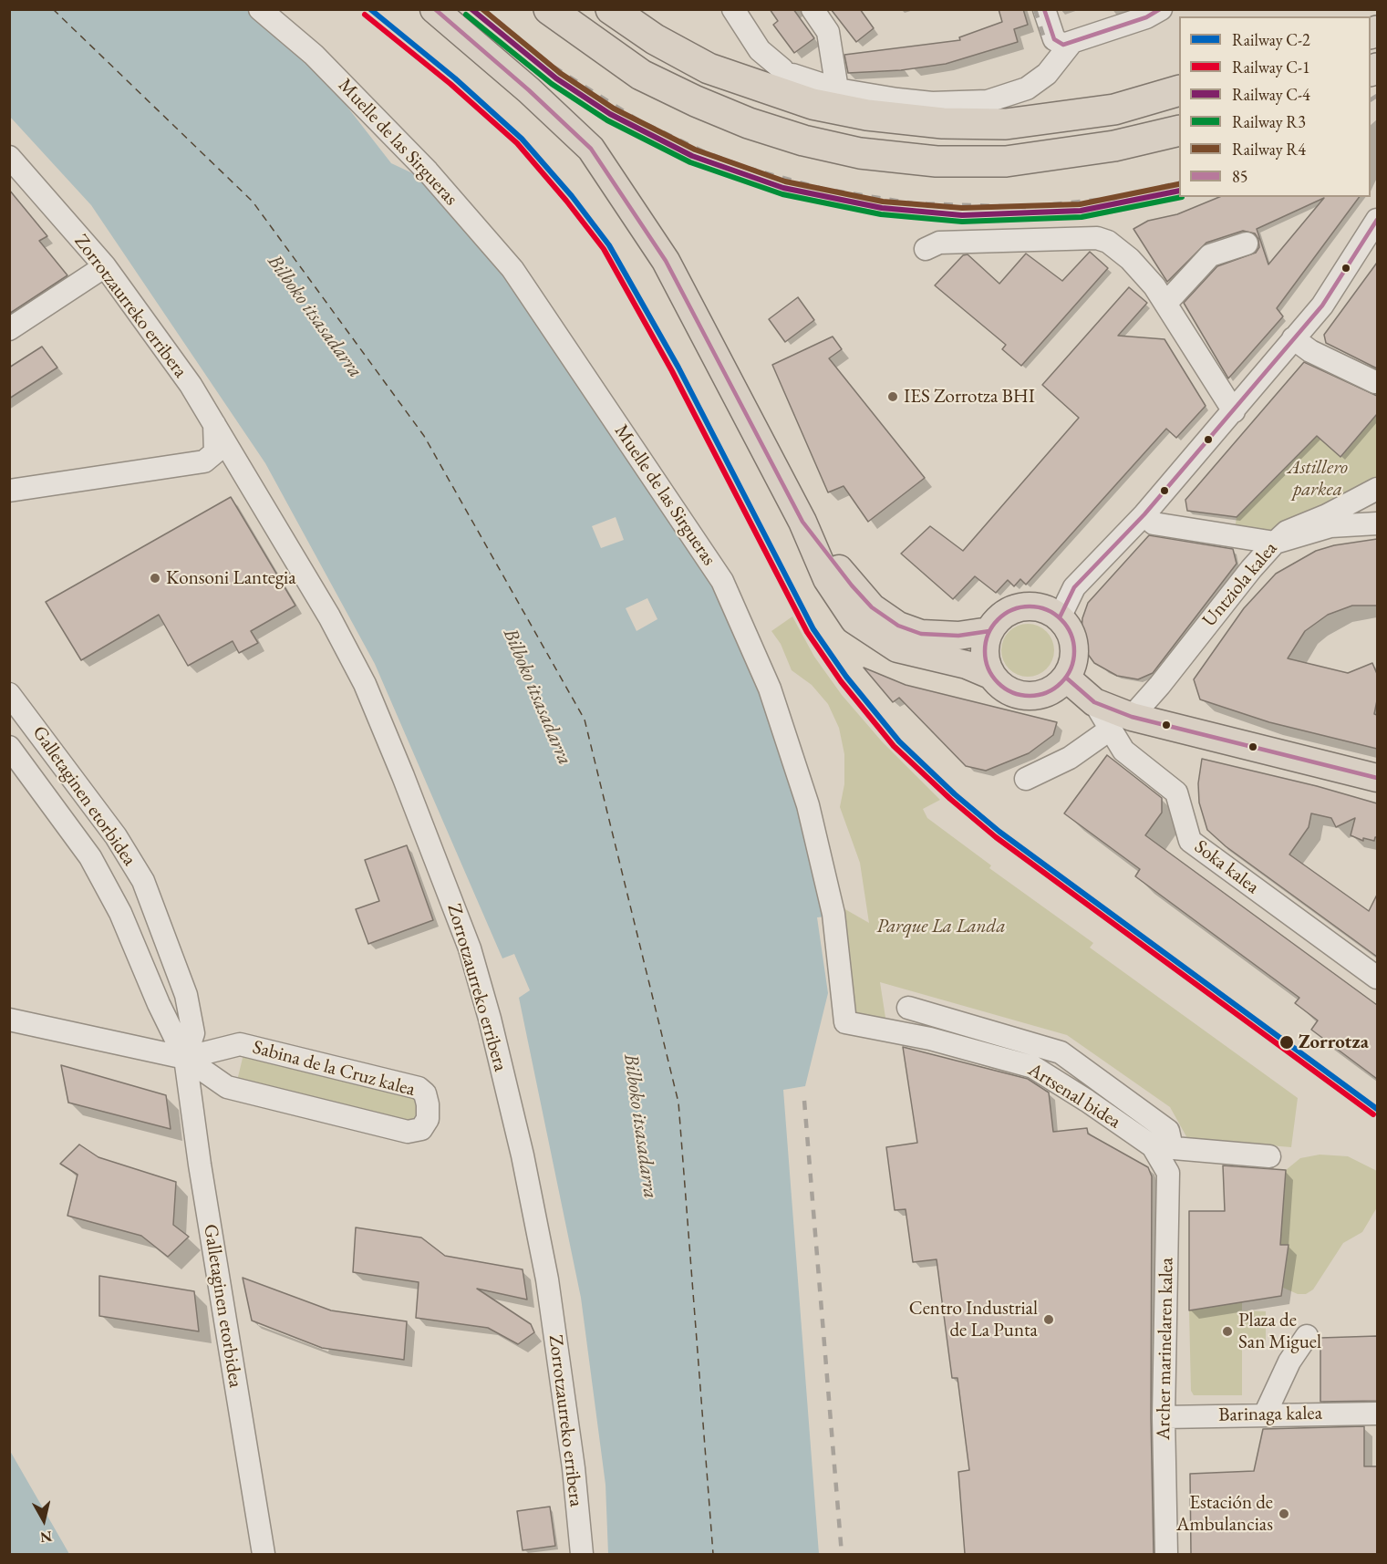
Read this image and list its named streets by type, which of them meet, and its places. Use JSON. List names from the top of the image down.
{
  "streets": {
    "street": [
      "Muelle de las Sirgueras",
      "Zorrotzaurreko erribera",
      "Untziola kalea",
      "Galletaginen etorbidea",
      "Soka kalea",
      "Sabina de la Cruz kalea",
      "Artsenal bidea",
      "Archer marinelaren kalea",
      "Barinaga kalea"
    ]
  },
  "crossings": [
    ["Muelle de las Sirgueras", "Artsenal bidea"],
    ["Untziola kalea", "Soka kalea"],
    ["Galletaginen etorbidea", "Sabina de la Cruz kalea"],
    ["Artsenal bidea", "Archer marinelaren kalea"],
    ["Archer marinelaren kalea", "Barinaga kalea"]
  ],
  "water": ["Bilboko itsasadarra"],
  "parks": ["Astillero parkea", "Parque La Landa"],
  "places": [
    "IES Zorrotza BHI",
    "Konsoni Lantegia",
    "Zorrotza",
    "Centro Industrial de La Punta",
    "Plaza de San Miguel",
    "Estación de Ambulancias"
  ],
  "lines": [
    "rail line C-2",
    "rail line C-4",
    "rail line R4",
    "transit line 85",
    "rail line C-1",
    "rail line R3"
  ],
  "legend": [
    "Railway C-2",
    "Railway C-1",
    "Railway C-4",
    "Railway R3",
    "Railway R4",
    "85"
  ],
  "north": "bottom"
}
